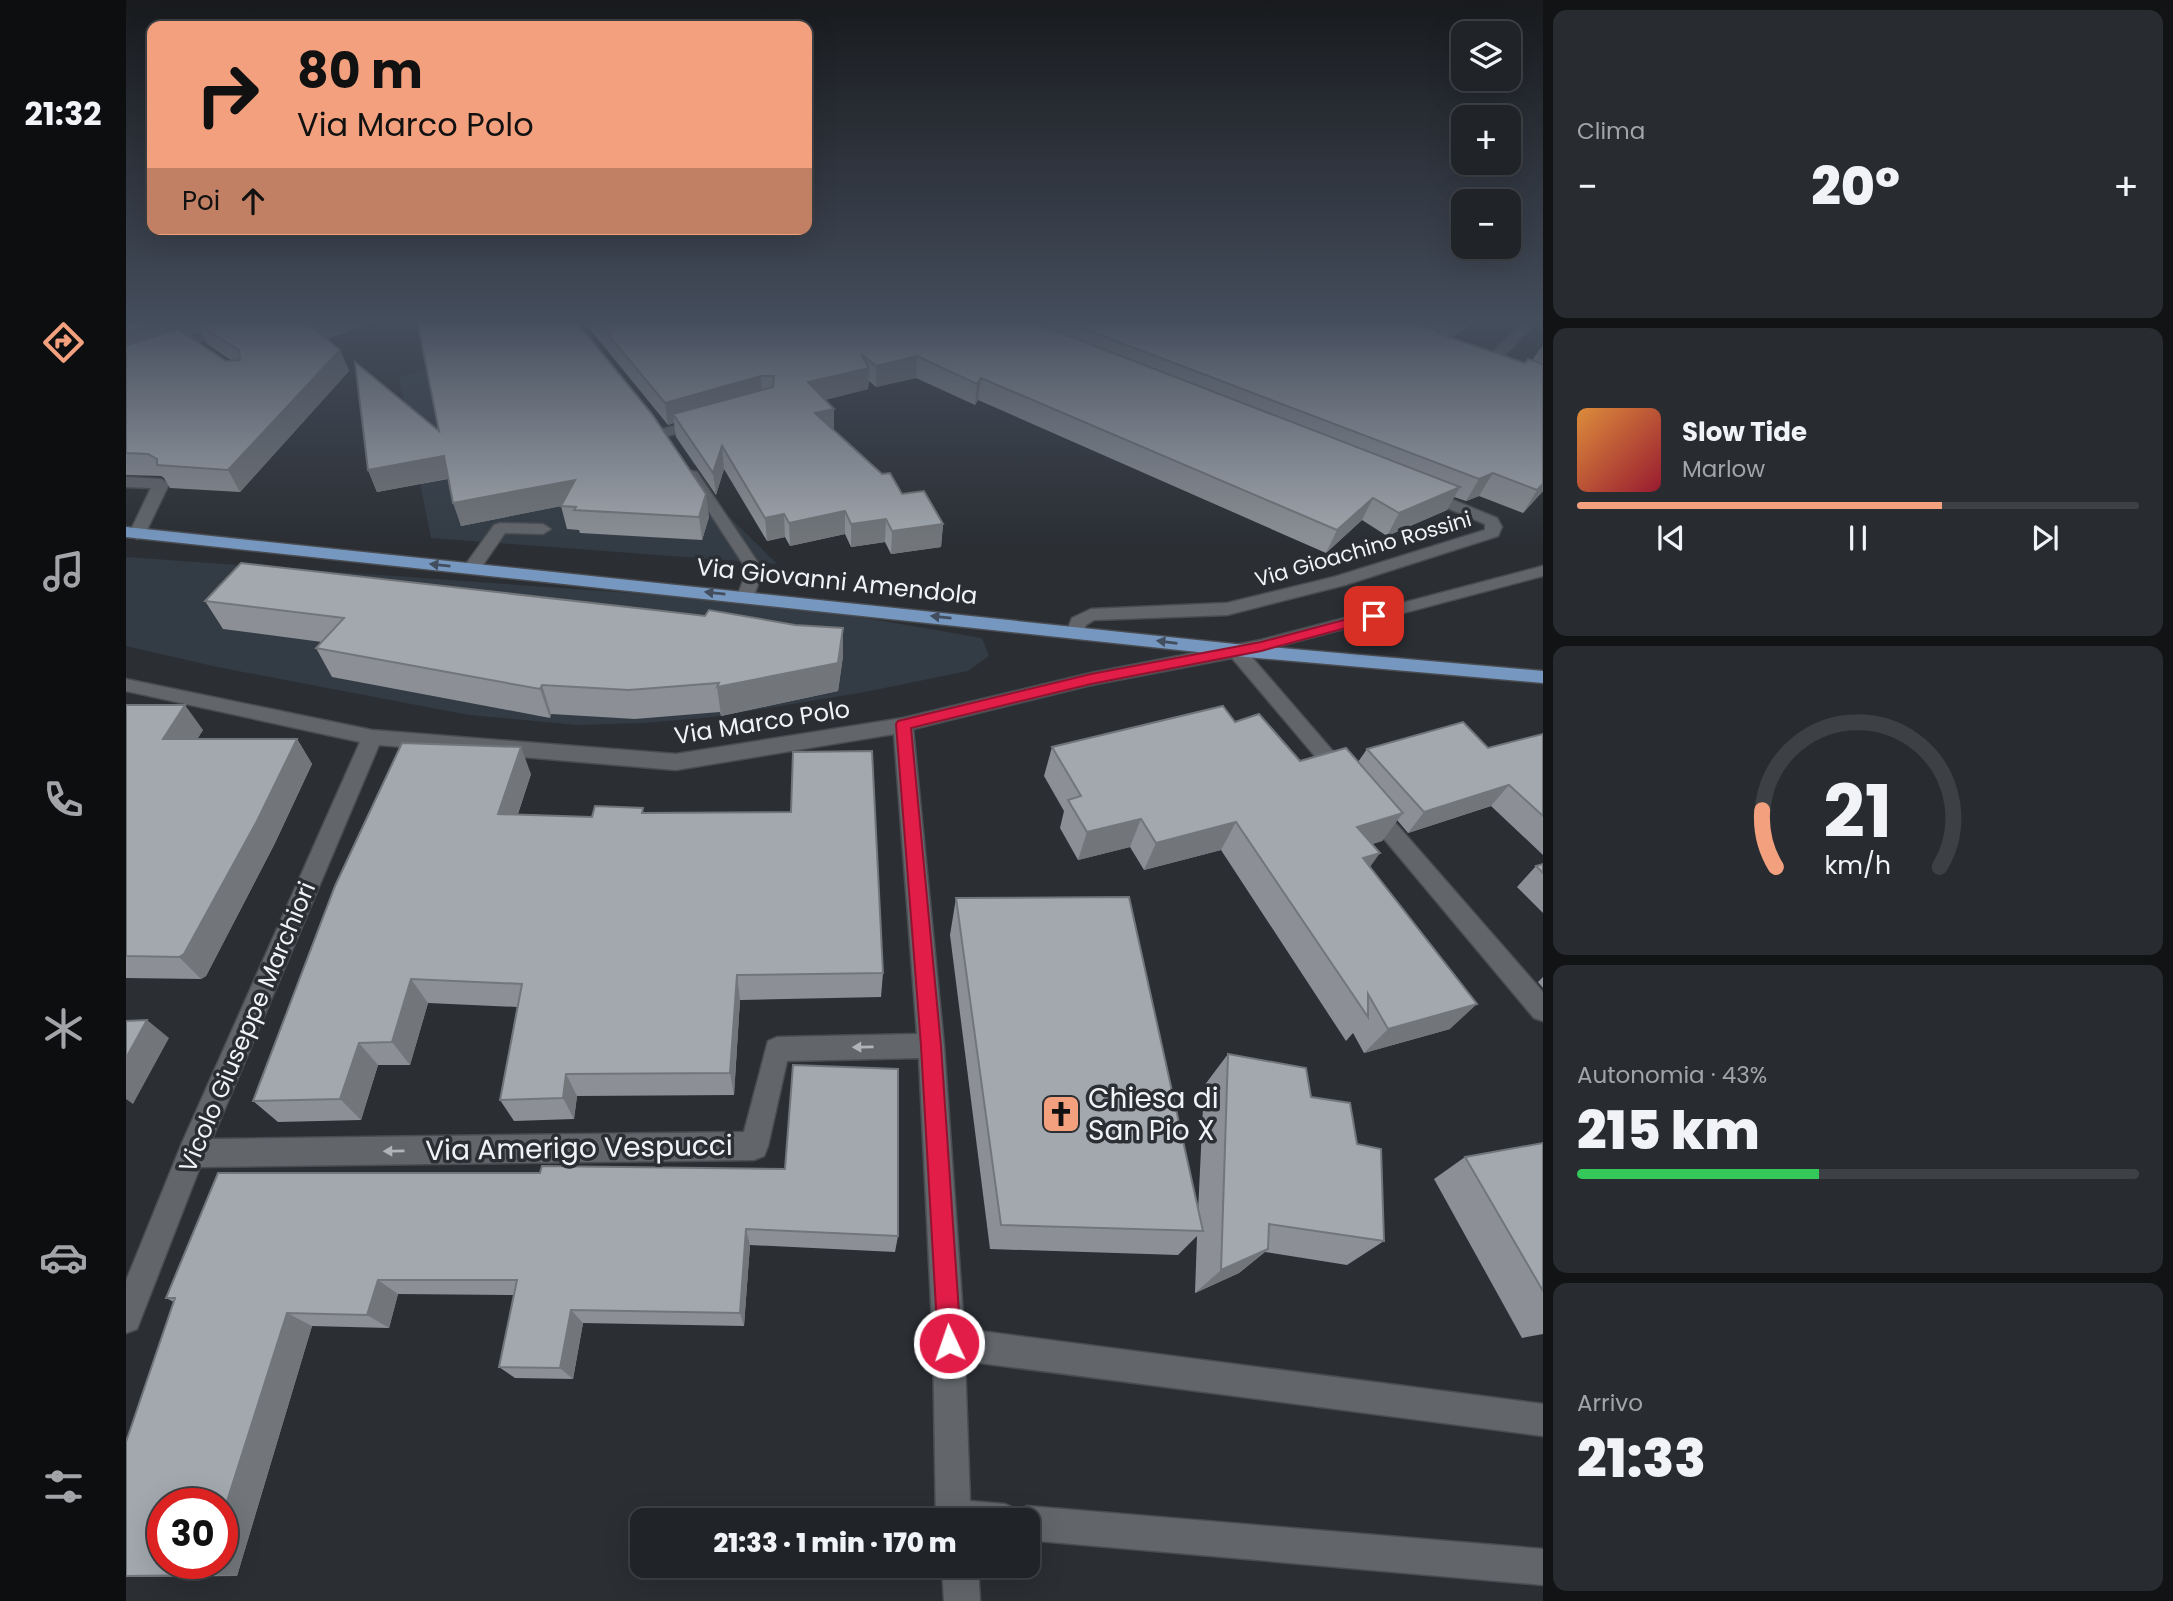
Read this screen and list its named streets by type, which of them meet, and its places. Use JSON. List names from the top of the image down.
{
  "streets": {
    "main road": ["Via Giovanni Amendola"],
    "street": [
      "Via Gioachino Rossini",
      "Via Marco Polo",
      "Vicolo Giuseppe Marchiori",
      "Via Amerigo Vespucci"
    ]
  },
  "crossings": [
    ["Via Gioachino Rossini", "Via Giovanni Amendola"],
    ["Via Giovanni Amendola", "Via Marco Polo"],
    ["Via Marco Polo", "Vicolo Giuseppe Marchiori"],
    ["Vicolo Giuseppe Marchiori", "Via Amerigo Vespucci"]
  ],
  "one_way": ["Via Giovanni Amendola", "Via Amerigo Vespucci"],
  "places": {
    "church": ["Chiesa di San Pio X"]
  },
  "page": {
    "tabs": "21:32",
    "tile": [
      "Clima",
      ["Autonomia · 43%", "215 km"],
      ["Arrivo", "21:33"]
    ],
    "map_buttons": ["+", "−"],
    "turn": ["80 m", "Via Marco Polo"],
    "heat": ["−", "20°", "+"],
    "then": "Poi",
    "song": ["Slow Tide", "Marlow"],
    "limit": "30",
    "trip": "21:33 · 1 min · 170 m",
    "gauge": ["21", "km/h"]
  }
}
